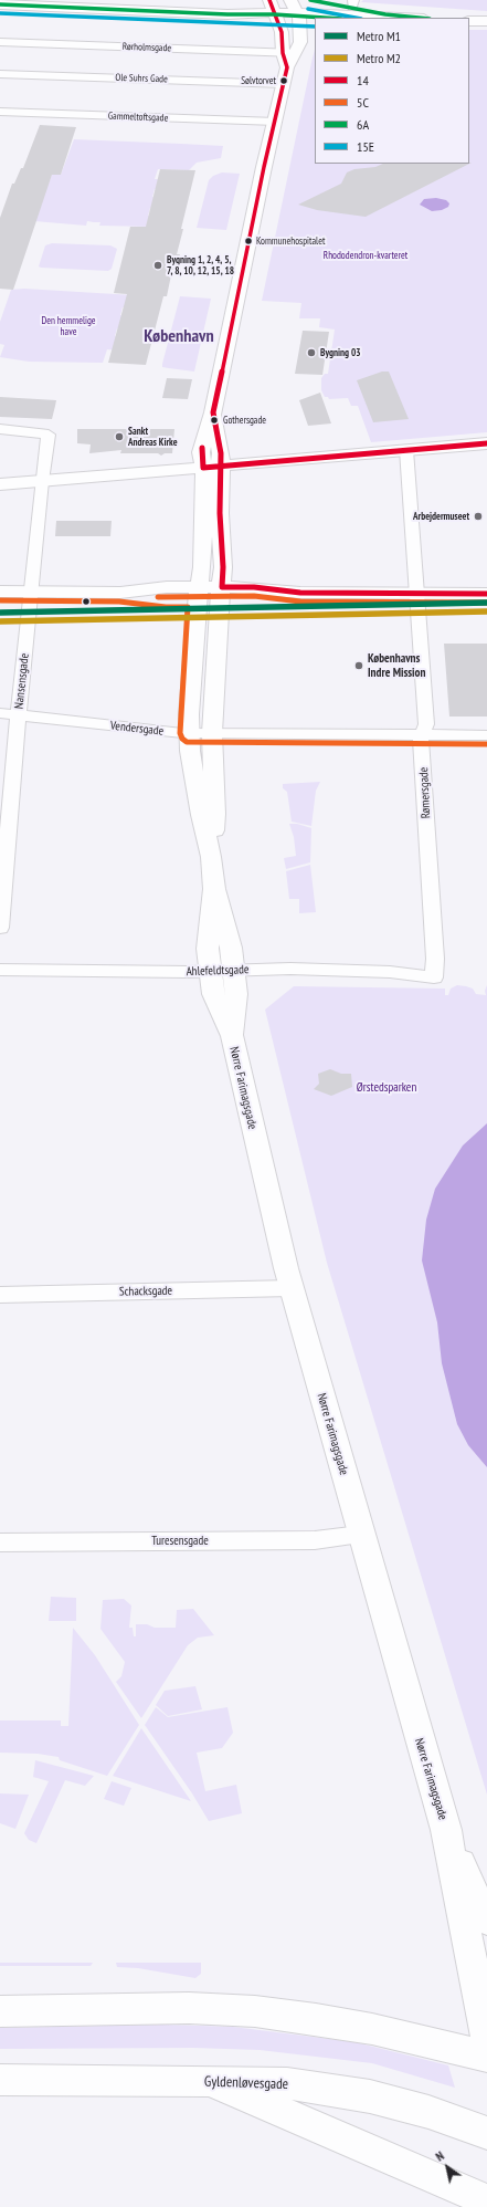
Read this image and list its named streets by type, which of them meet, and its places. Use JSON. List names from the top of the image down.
{
  "streets": {
    "street": [
      "Rørholmsgade",
      "Ole Suhrs Gade",
      "Gammeltoftsgade",
      "Nansensgade",
      "Vendersgade",
      "Rømersgade",
      "Ahlefeldtsgade",
      "Nørre Farimagsgade",
      "Schacksgade",
      "Turesensgade",
      "Gyldenløvesgade"
    ]
  },
  "crossings": [
    ["Nansensgade", "Vendersgade"],
    ["Vendersgade", "Rømersgade"],
    ["Vendersgade", "Nørre Farimagsgade"],
    ["Rømersgade", "Ahlefeldtsgade"],
    ["Ahlefeldtsgade", "Nørre Farimagsgade"],
    ["Nørre Farimagsgade", "Schacksgade"],
    ["Nørre Farimagsgade", "Turesensgade"]
  ],
  "districts": ["København"],
  "parks": ["Rhododendron-kvarteret", "Den hemmelige have", "Ørstedsparken"],
  "places": [
    "Sølvtorvet",
    "Kommunehospitalet",
    "Bygning 1, 2, 4, 5, 7, 8, 10, 12, 15, 18",
    "Bygning 03",
    "Gothersgade",
    "Sankt Andreas Kirke",
    "Arbejdermuseet",
    "Københavns Indre Mission"
  ],
  "lines": [
    "transit line 14",
    "transit line 6A",
    "transit line 15E",
    "transit line 5C",
    "metro line M1",
    "metro line M2"
  ],
  "legend": [
    "Metro M1",
    "Metro M2",
    "14",
    "5C",
    "6A",
    "15E"
  ],
  "north": "top left"
}
